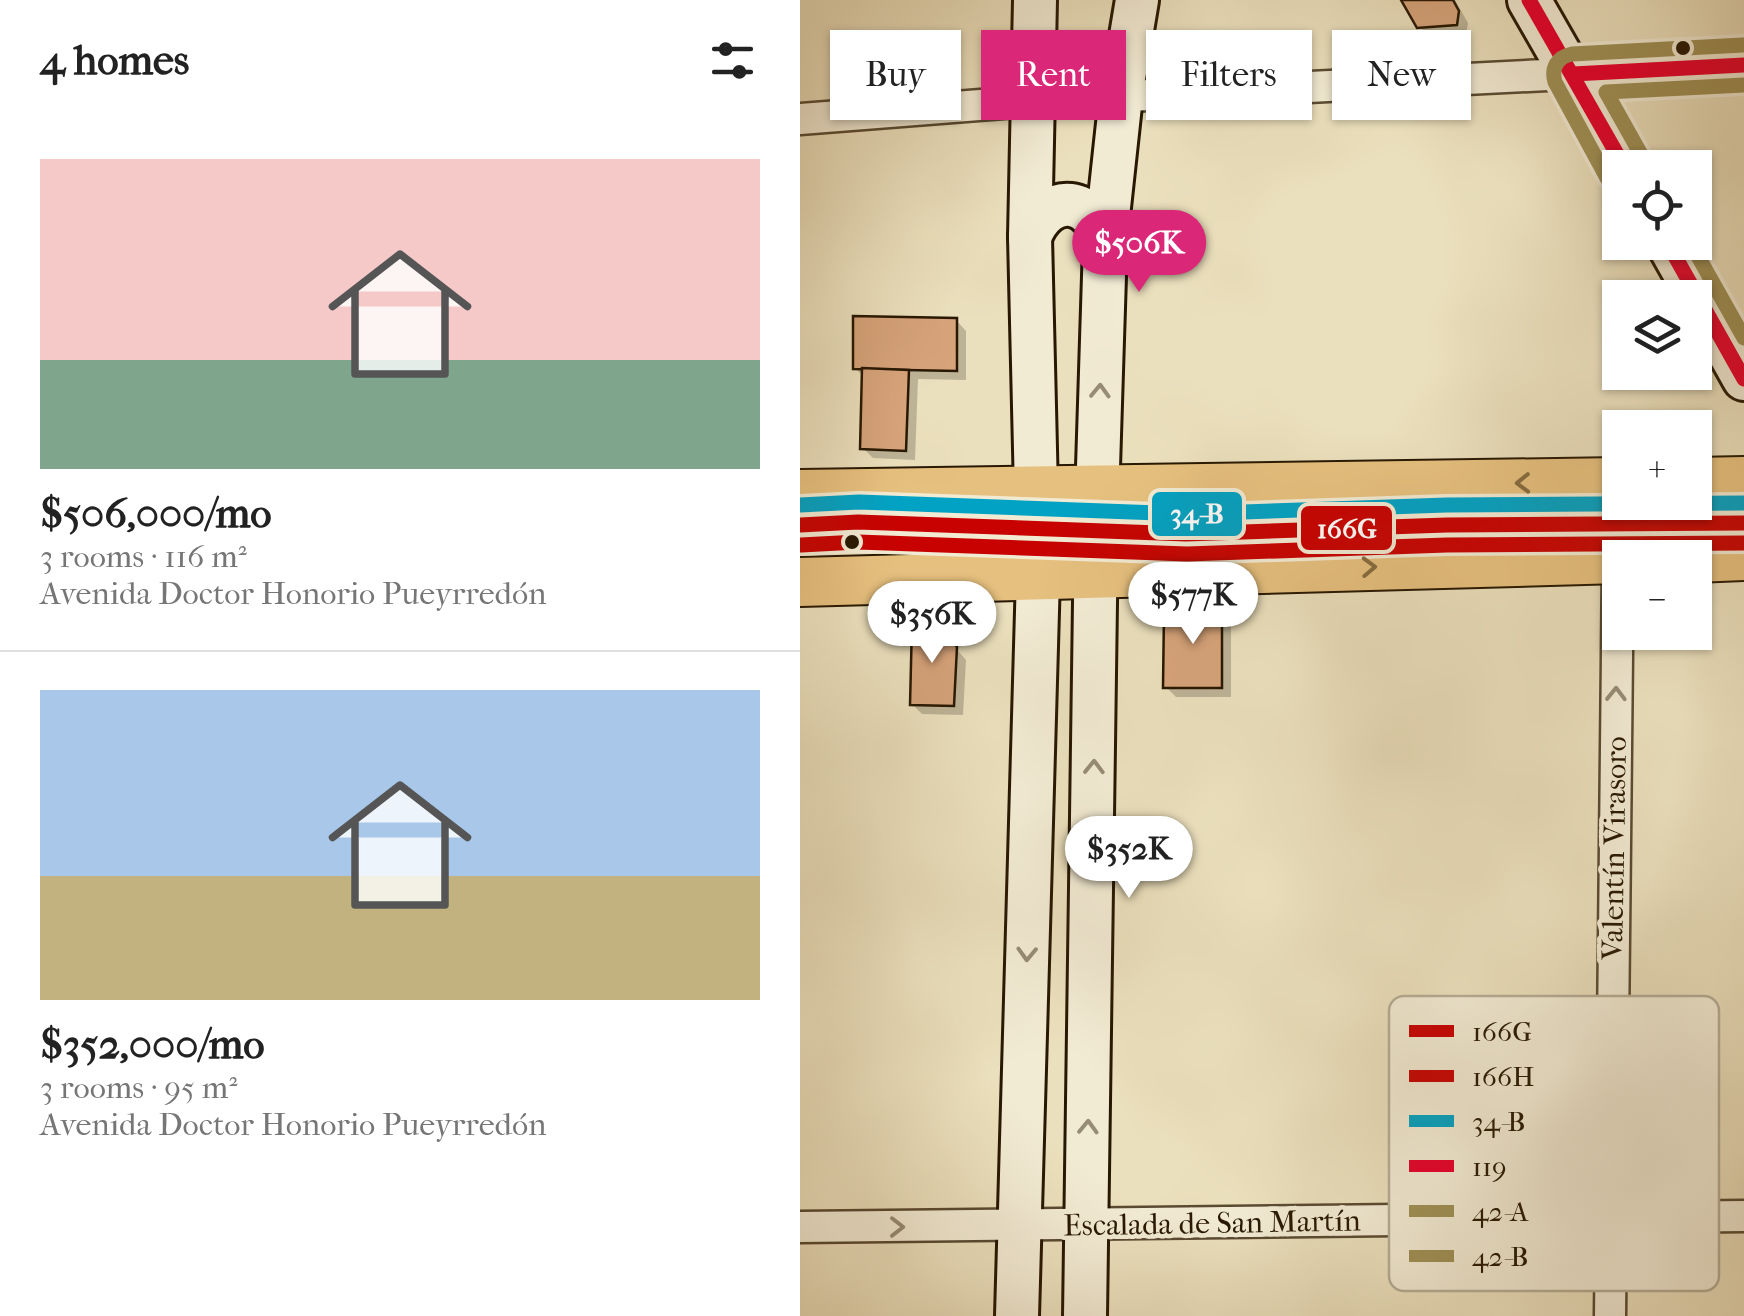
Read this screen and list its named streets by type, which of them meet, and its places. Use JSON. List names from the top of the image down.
{
  "streets": {
    "street": ["Valentín Virasoro", "Escalada de San Martín"]
  },
  "one_way": ["Valentín Virasoro", "Escalada de San Martín"],
  "lines": [
    "transit line 119",
    "transit line 42-B",
    "transit line 42-A",
    "transit line 34-B",
    "transit line 166G",
    "transit line 166H"
  ],
  "legend": [
    "166G",
    "166H",
    "34-B",
    "119",
    "42-A",
    "42-B"
  ],
  "page": {
    "heading": "4 homes",
    "chip": [
      "Buy",
      "Rent",
      "Filters",
      "New"
    ],
    "list": [
      {
        "name": "$506,000/mo",
        "note": "3 rooms · 116 m² · Avenida Doctor Honorio Pueyrredón"
      },
      {
        "name": "$352,000/mo",
        "note": "3 rooms · 95 m² · Avenida Doctor Honorio Pueyrredón"
      }
    ],
    "map_buttons": ["+", "−"],
    "price": [
      "$506K",
      "$577K",
      "$356K",
      "$352K"
    ]
  }
}
